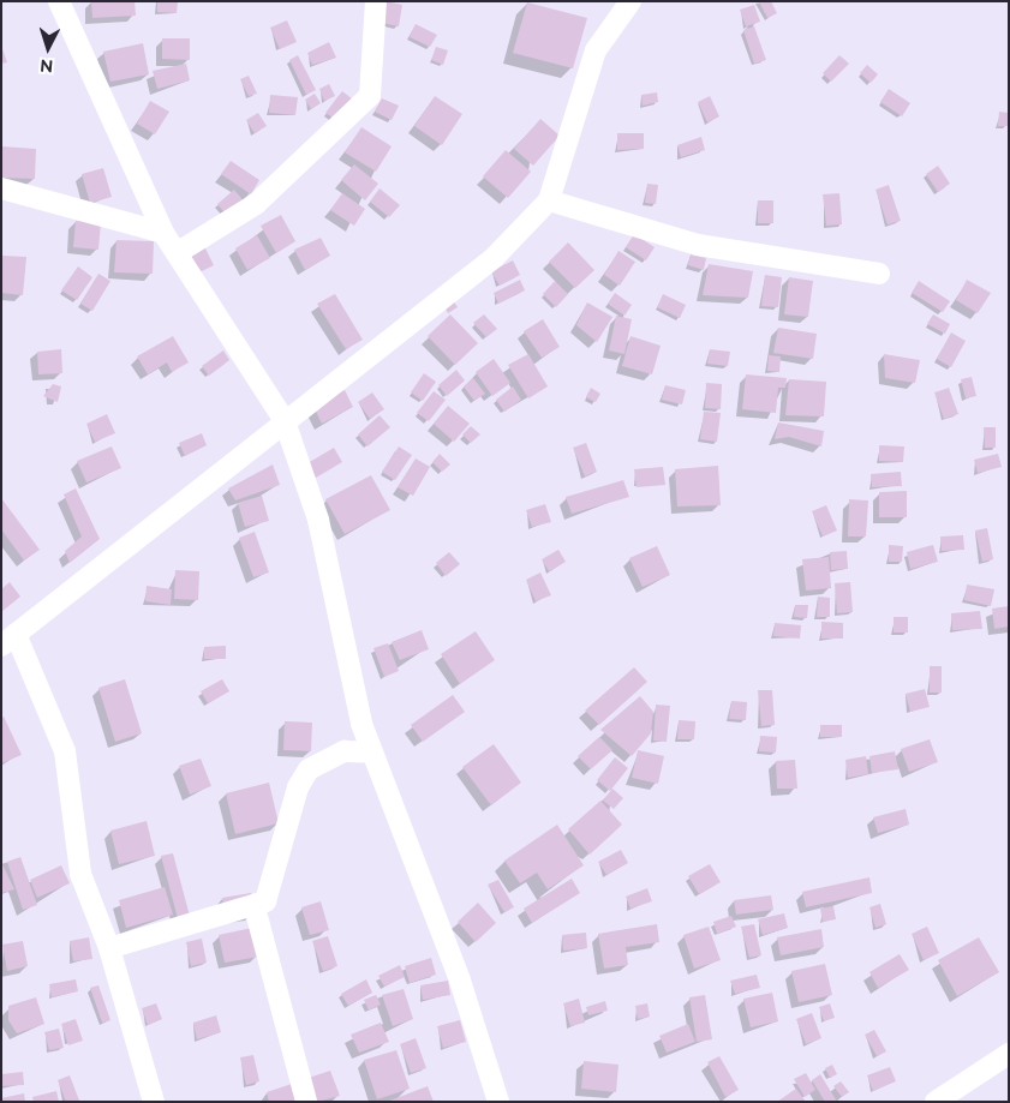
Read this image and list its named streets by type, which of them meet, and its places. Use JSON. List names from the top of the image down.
{
  "north": "bottom"
}
